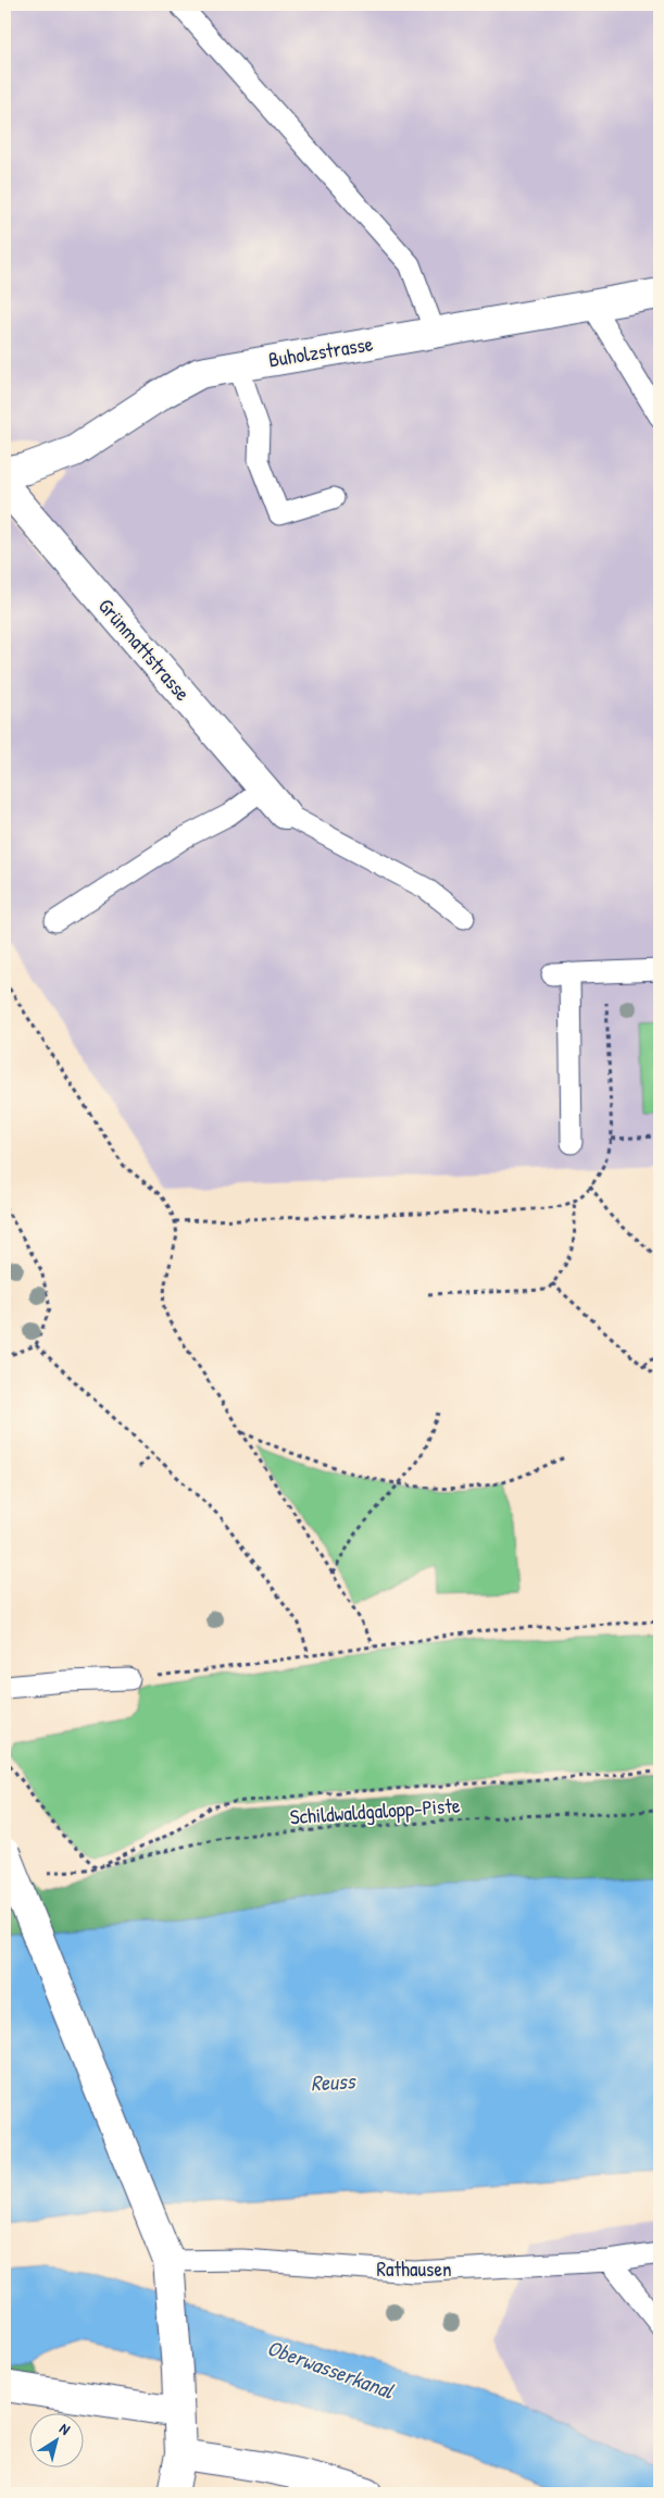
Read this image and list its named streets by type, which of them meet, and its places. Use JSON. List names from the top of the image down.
{
  "streets": {
    "street": ["Buholzstrasse", "Grünmattstrasse"],
    "lane": ["Rathausen"],
    "path": ["Schildwaldgalopp-Piste"]
  },
  "water": ["Reuss", "Oberwasserkanal"],
  "north": "top right"
}
